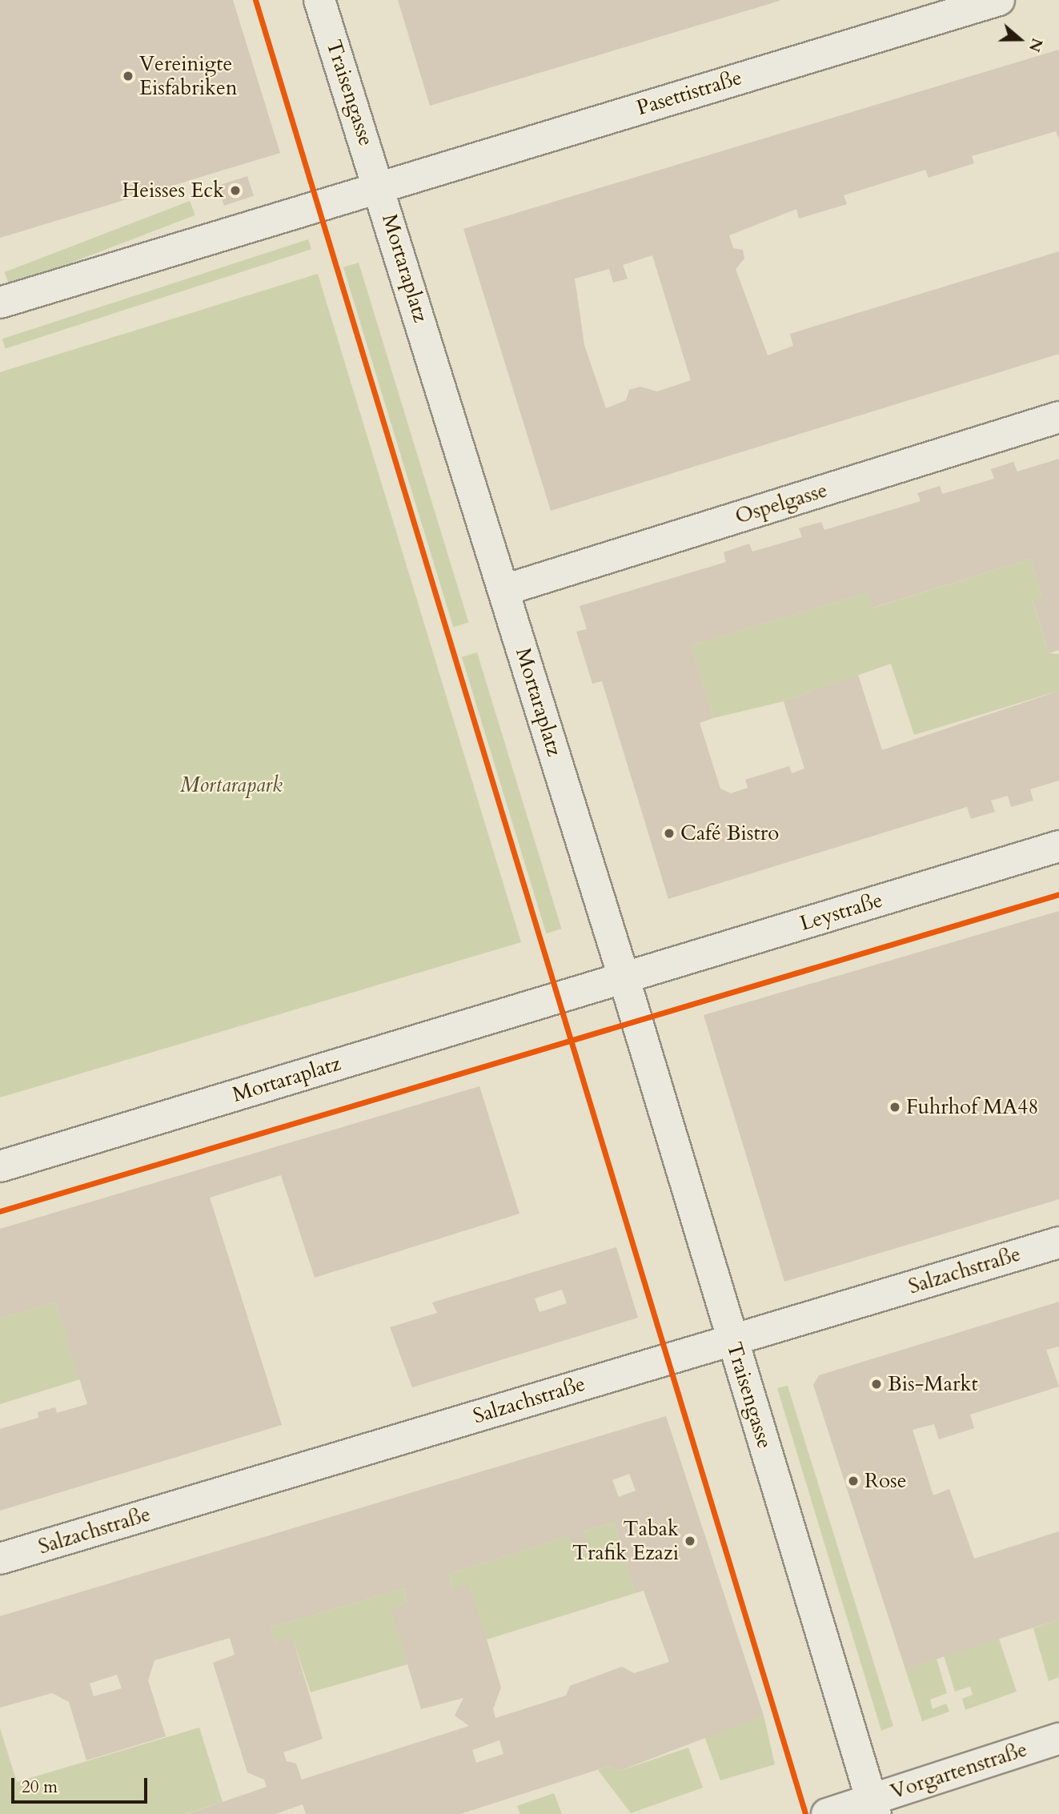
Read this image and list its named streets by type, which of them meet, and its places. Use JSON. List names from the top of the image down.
{
  "streets": {
    "street": [
      "Traisengasse",
      "Pasettistraße",
      "Mortaraplatz",
      "Ospelgasse",
      "Leystraße",
      "Salzachstraße",
      "Vorgartenstraße"
    ]
  },
  "crossings": [
    ["Traisengasse", "Pasettistraße"],
    ["Traisengasse", "Mortaraplatz"],
    ["Traisengasse", "Leystraße"],
    ["Traisengasse", "Salzachstraße"],
    ["Traisengasse", "Vorgartenstraße"],
    ["Pasettistraße", "Mortaraplatz"],
    ["Mortaraplatz", "Ospelgasse"],
    ["Mortaraplatz", "Leystraße"]
  ],
  "parks": ["Mortarapark"],
  "places": [
    "Vereinigte Eisfabriken",
    "Heisses Eck",
    "Café Bistro",
    "Fuhrhof MA48",
    "Bis-Markt",
    "Rose",
    "Tabak Trafik Ezazi"
  ],
  "scale_bar": "20 m",
  "north": "right"
}
